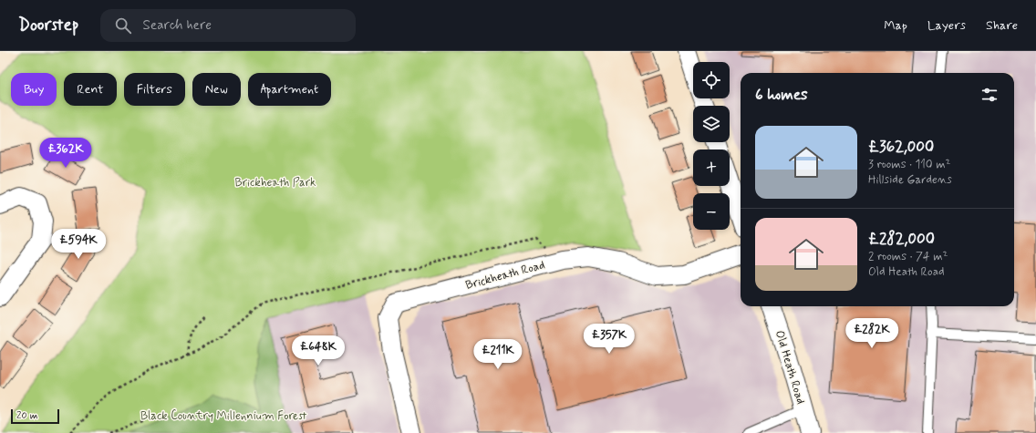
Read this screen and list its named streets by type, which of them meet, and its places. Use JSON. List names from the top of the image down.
{
  "streets": {
    "street": ["Brickheath Road", "Old Heath Road"]
  },
  "parks": ["Brickheath Park", "Black Country Millennium Forest"],
  "scale_bar": "20 m",
  "page": {
    "header": "Doorstep",
    "search": "Search here",
    "nav": ["Map", "Layers", "Share"],
    "map_buttons": ["+", "−"],
    "chip": [
      "Buy",
      "Rent",
      "Filters",
      "New",
      "Apartment"
    ],
    "heading": "6 homes",
    "list": [
      {
        "name": "£362,000",
        "note": "3 rooms · 110 m² · Hillside Gardens"
      },
      {
        "name": "£282,000",
        "note": "2 rooms · 74 m² · Old Heath Road"
      }
    ],
    "price": [
      "£362K",
      "£594K",
      "£282K",
      "£357K",
      "£648K",
      "£211K"
    ],
    "scale": "20 m"
  }
}
